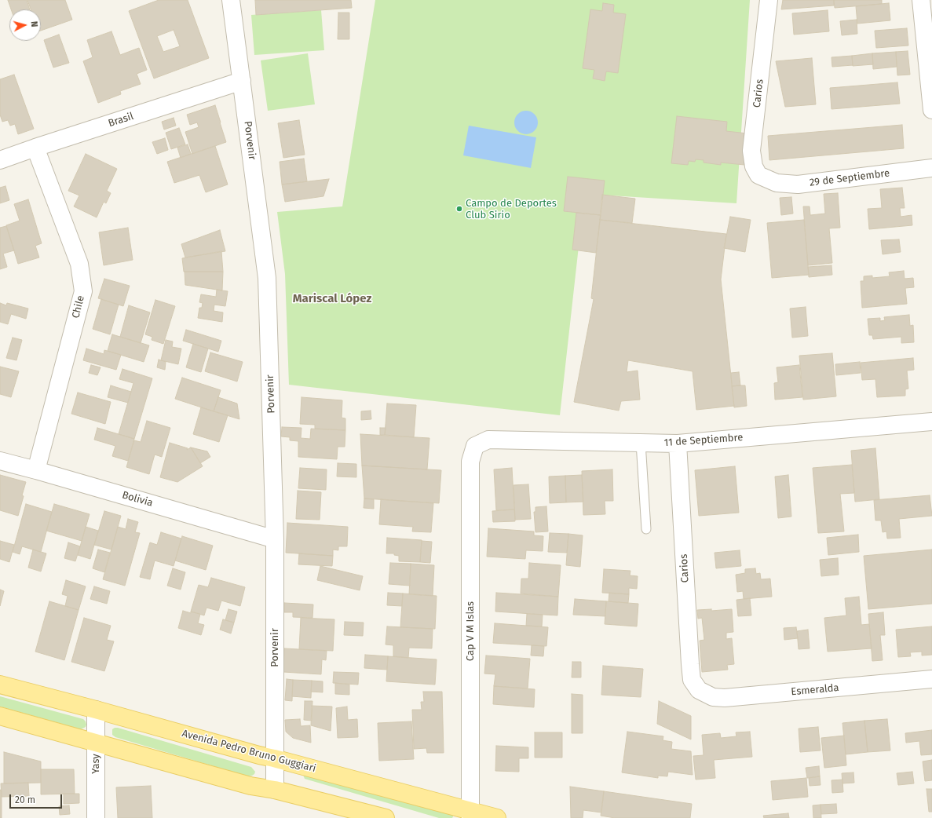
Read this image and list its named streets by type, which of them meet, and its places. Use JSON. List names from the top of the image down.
{
  "streets": {
    "main road": ["Avenida Pedro Bruno Guggiari"],
    "street": [
      "Carios",
      "Brasil",
      "Porvenir",
      "29 de Septiembre",
      "Chile",
      "11 de Septiembre",
      "Bolivia",
      "Cap V M Islas",
      "Esmeralda",
      "Yasy"
    ]
  },
  "crossings": [
    ["Carios", "29 de Septiembre"],
    ["Carios", "11 de Septiembre"],
    ["Carios", "Esmeralda"],
    ["Brasil", "Porvenir"],
    ["Brasil", "Chile"],
    ["Porvenir", "Bolivia"],
    ["Porvenir", "Avenida Pedro Bruno Guggiari"],
    ["Chile", "Bolivia"],
    ["11 de Septiembre", "Cap V M Islas"],
    ["Cap V M Islas", "Avenida Pedro Bruno Guggiari"],
    ["Avenida Pedro Bruno Guggiari", "Yasy"]
  ],
  "districts": ["Mariscal López"],
  "places": ["Campo de Deportes Club Sirio"],
  "scale_bar": "20 m",
  "north": "right"
}
